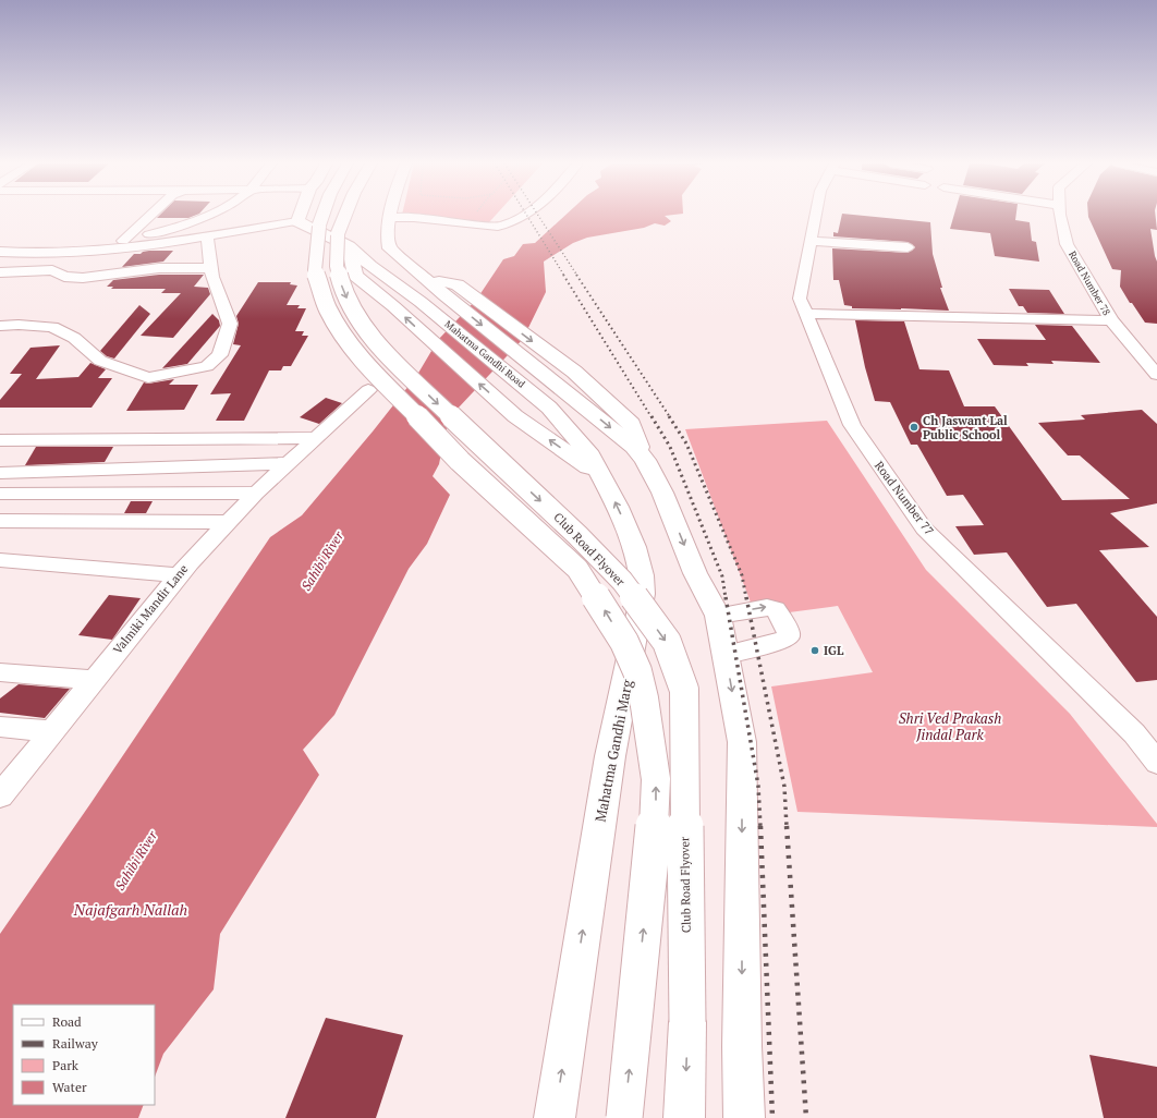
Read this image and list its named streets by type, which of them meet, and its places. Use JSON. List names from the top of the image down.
{
  "streets": {
    "main road": ["Mahatma Gandhi Road", "Club Road Flyover", "Mahatma Gandhi Marg"],
    "street": ["Road Number 78", "Road Number 77", "Valmiki Mandir Lane"]
  },
  "crossings": [
    ["Mahatma Gandhi Road", "Mahatma Gandhi Marg"]
  ],
  "water": ["Sahibi River", "Najafgarh Nallah"],
  "parks": ["Shri Ved Prakash Jindal Park"],
  "places": ["Ch Jaswant Lal Public School", "IGL"],
  "legend": [
    "Road",
    "Railway",
    "Park",
    "Water"
  ]
}
